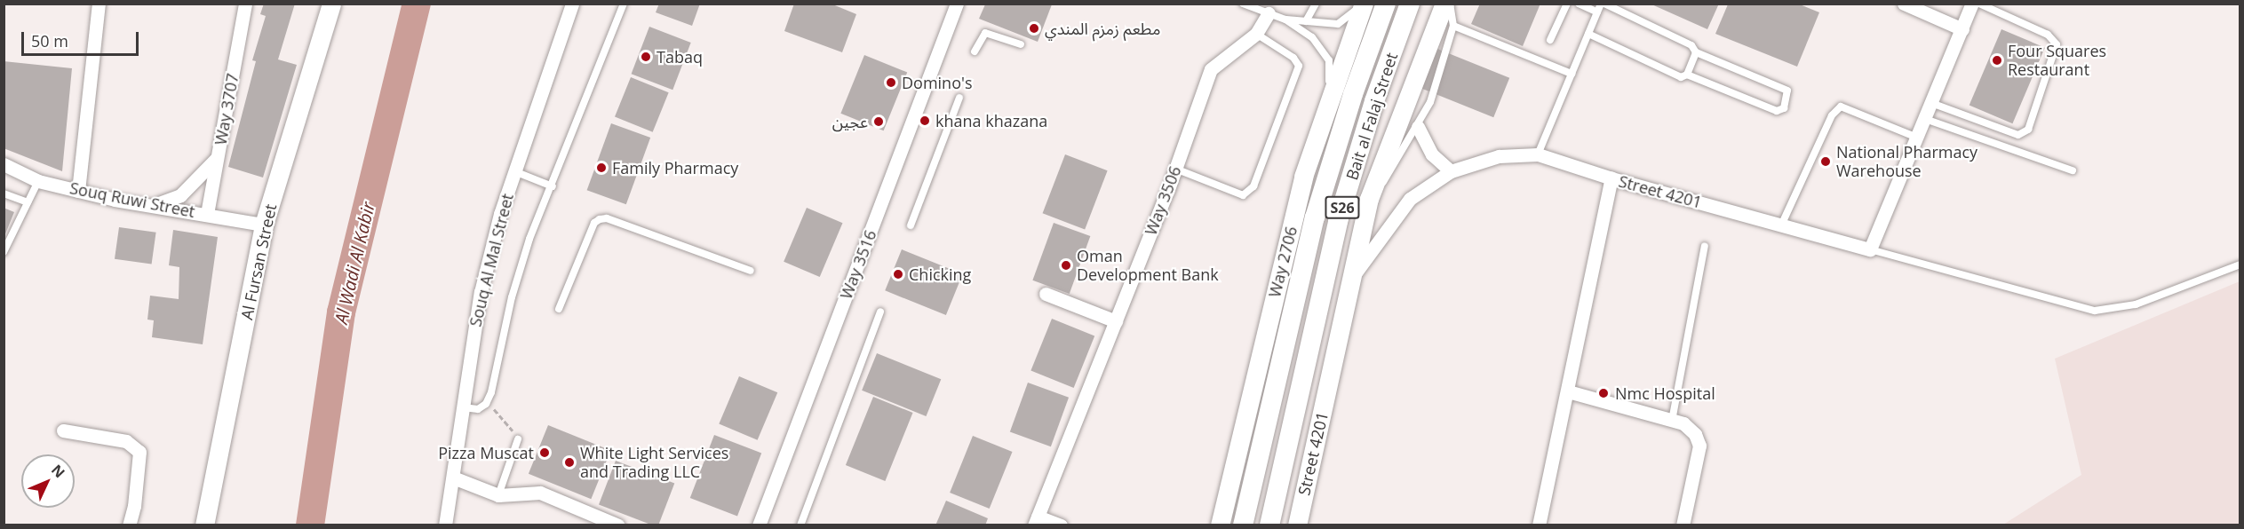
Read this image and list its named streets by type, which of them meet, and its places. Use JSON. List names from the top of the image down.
{
  "streets": {
    "main road": ["Bait al Falaj Street", "S26"],
    "street": [
      "Way 3707",
      "Street 4201",
      "Souq Ruwi Street",
      "Way 3506",
      "Souq Al Mal Street",
      "Al Fursan Street",
      "Way 2706",
      "Way 3516"
    ]
  },
  "crossings": [
    ["Way 3707", "Souq Ruwi Street"],
    ["Souq Ruwi Street", "Al Fursan Street"]
  ],
  "water": ["Al Wadi Al Kabir"],
  "places": [
    "مطعم زمزم المندي",
    "Tabaq",
    "Four Squares Restaurant",
    "Domino's",
    "khana khazana",
    "عجين",
    "National Pharmacy Warehouse",
    "Family Pharmacy",
    "Oman Development Bank",
    "Chicking",
    "Nmc Hospital",
    "Pizza Muscat",
    "White Light Services and Trading LLC"
  ],
  "scale_bar": "50 m",
  "north": "top right"
}
